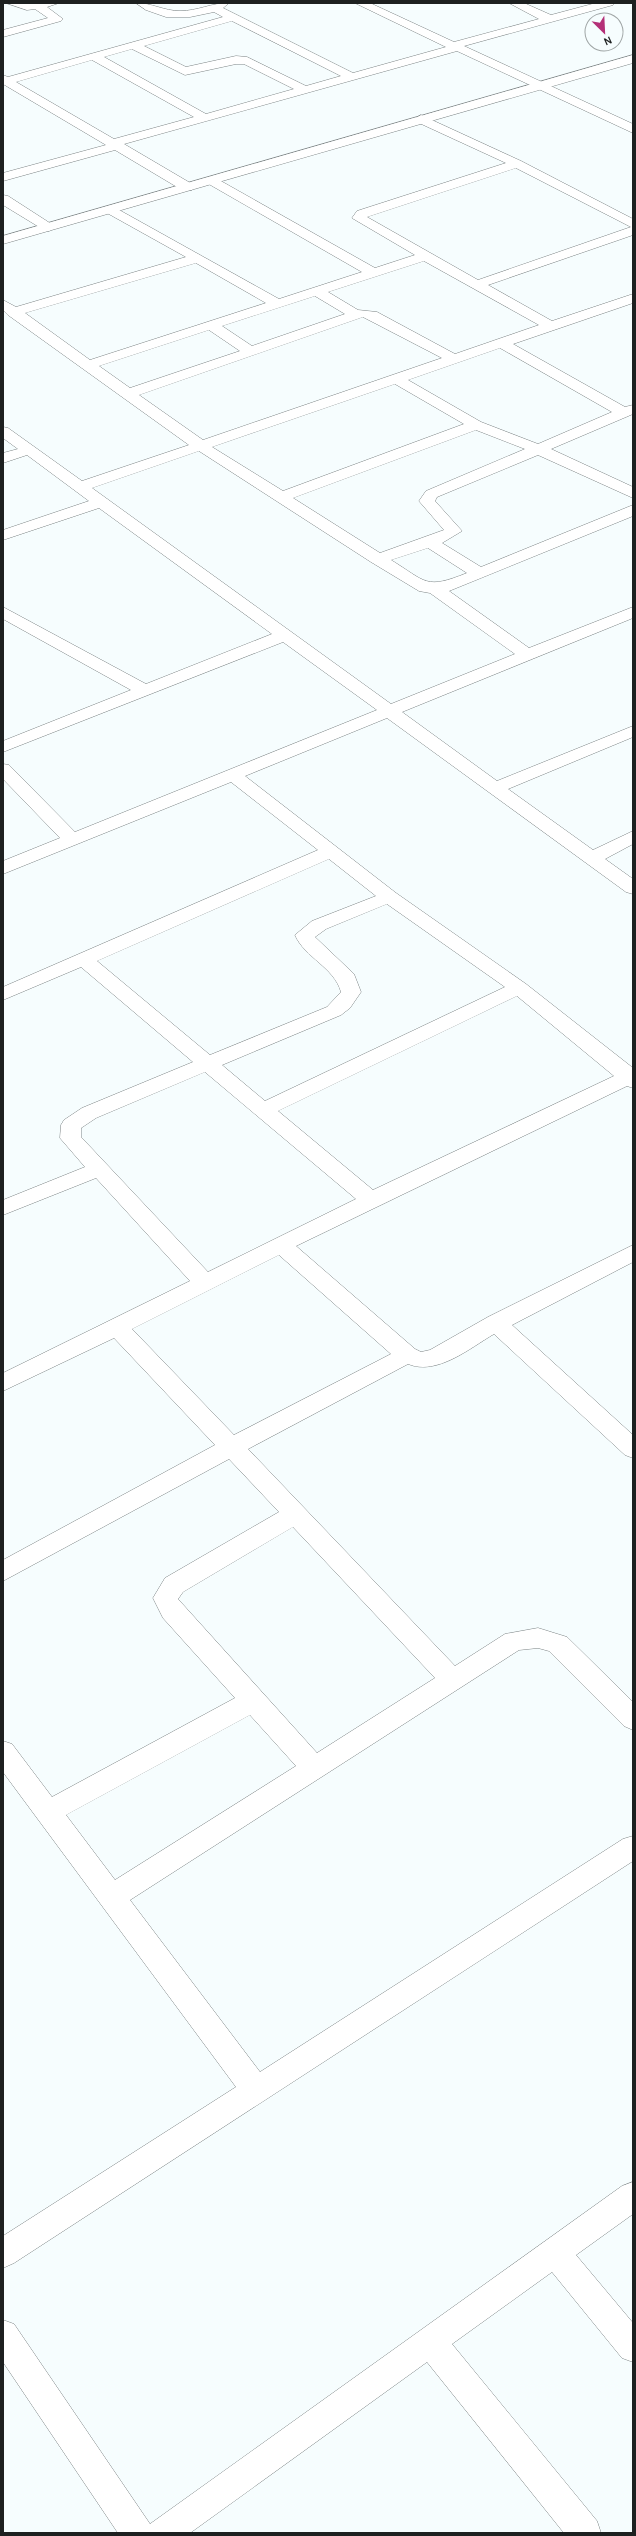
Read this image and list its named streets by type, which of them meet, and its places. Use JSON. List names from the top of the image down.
{
  "north": "bottom right"
}
